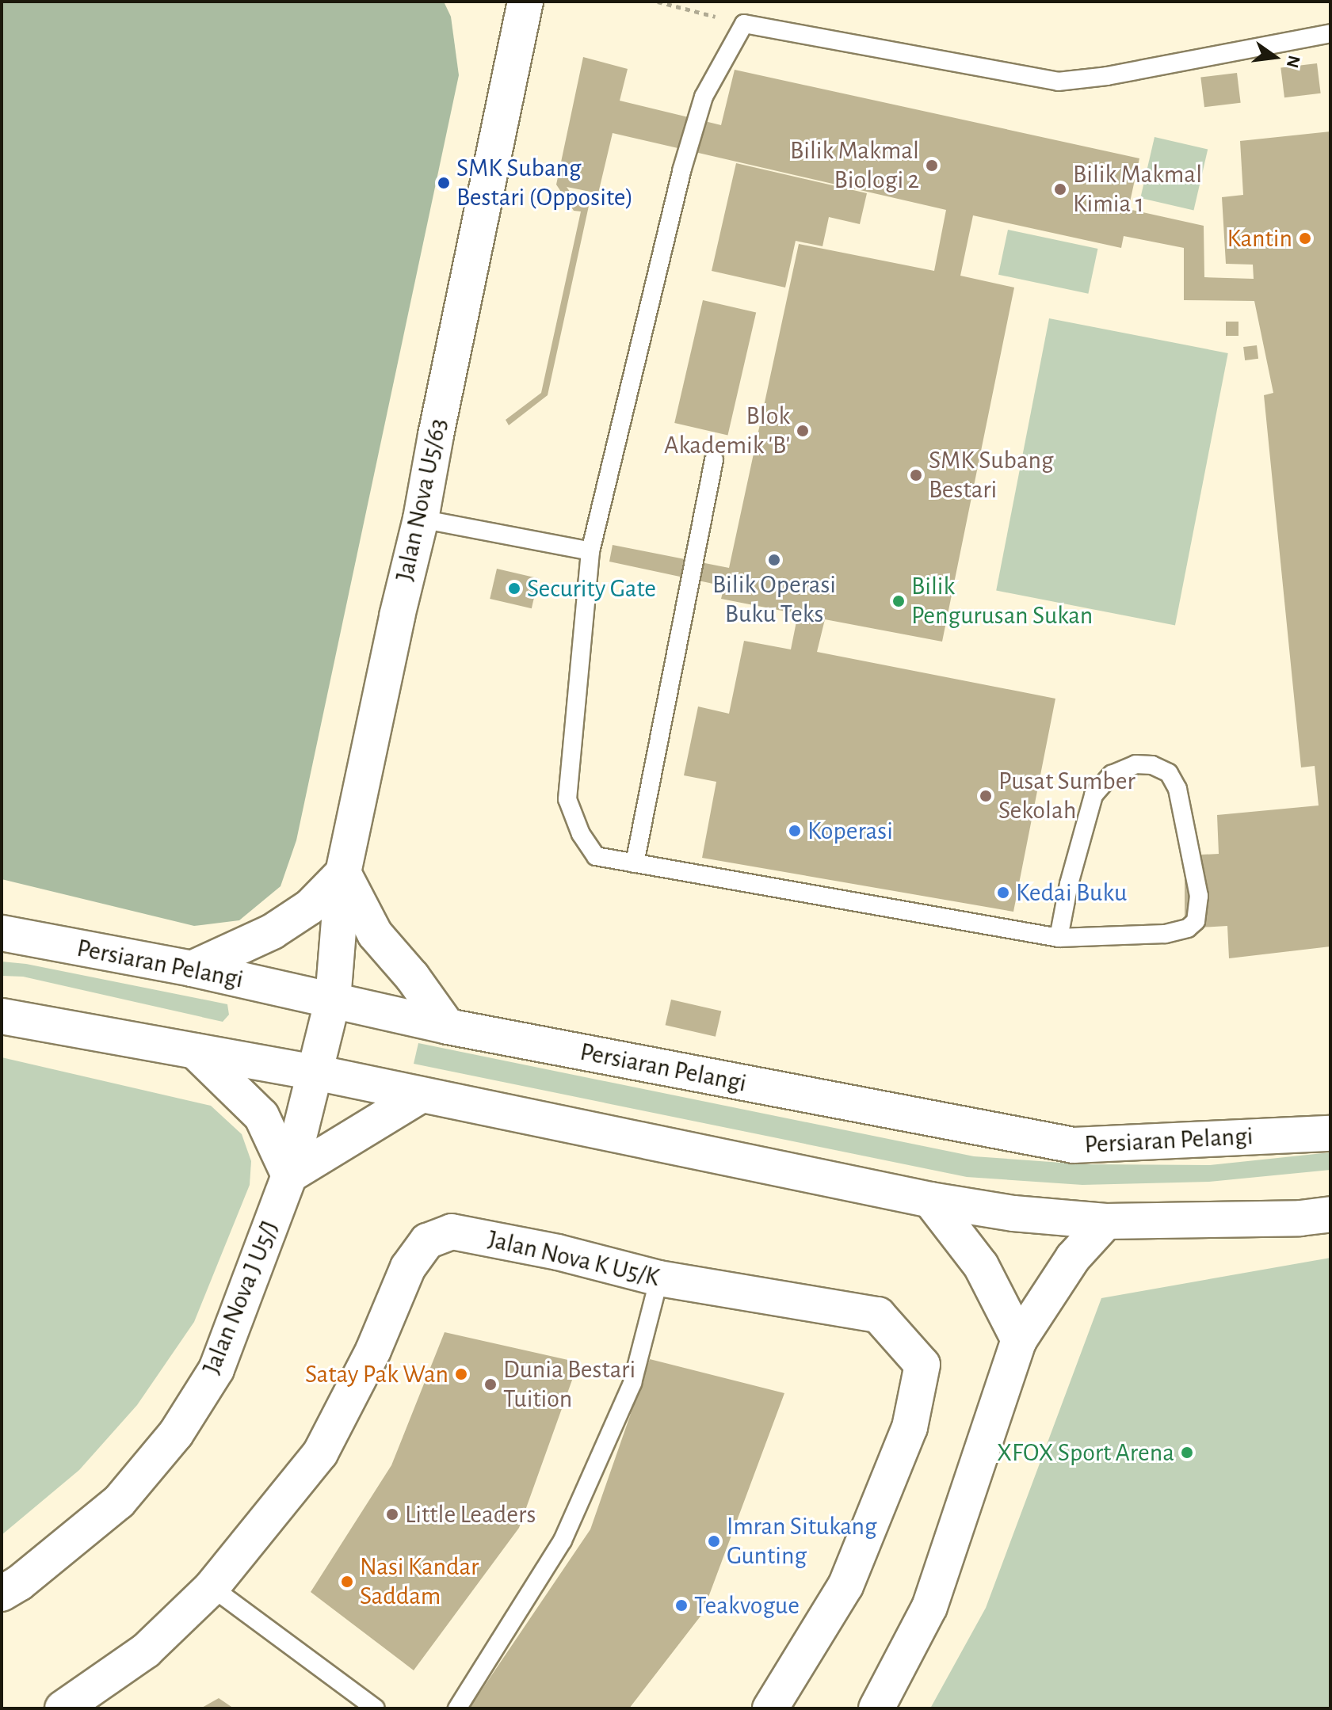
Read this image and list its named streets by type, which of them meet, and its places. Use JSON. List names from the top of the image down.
{
  "streets": {
    "street": [
      "Jalan Nova U5/63",
      "Persiaran Pelangi",
      "Jalan Nova K U5/K",
      "Jalan Nova J U5/J"
    ]
  },
  "crossings": [
    ["Jalan Nova U5/63", "Persiaran Pelangi"],
    ["Jalan Nova U5/63", "Jalan Nova J U5/J"]
  ],
  "places": [
    "Bilik Makmal Biologi 2",
    "SMK Subang Bestari (Opposite)",
    "Bilik Makmal Kimia 1",
    "Kantin",
    "Blok Akademik 'B'",
    "SMK Subang Bestari",
    "Bilik Operasi Buku Teks",
    "Security Gate",
    "Bilik Pengurusan Sukan",
    "Pusat Sumber Sekolah",
    "Koperasi",
    "Kedai Buku",
    "Satay Pak Wan",
    "Dunia Bestari Tuition",
    "XFOX Sport Arena",
    "Little Leaders",
    "Imran Situkang Gunting",
    "Nasi Kandar Saddam",
    "Teakvogue"
  ],
  "north": "right"
}
